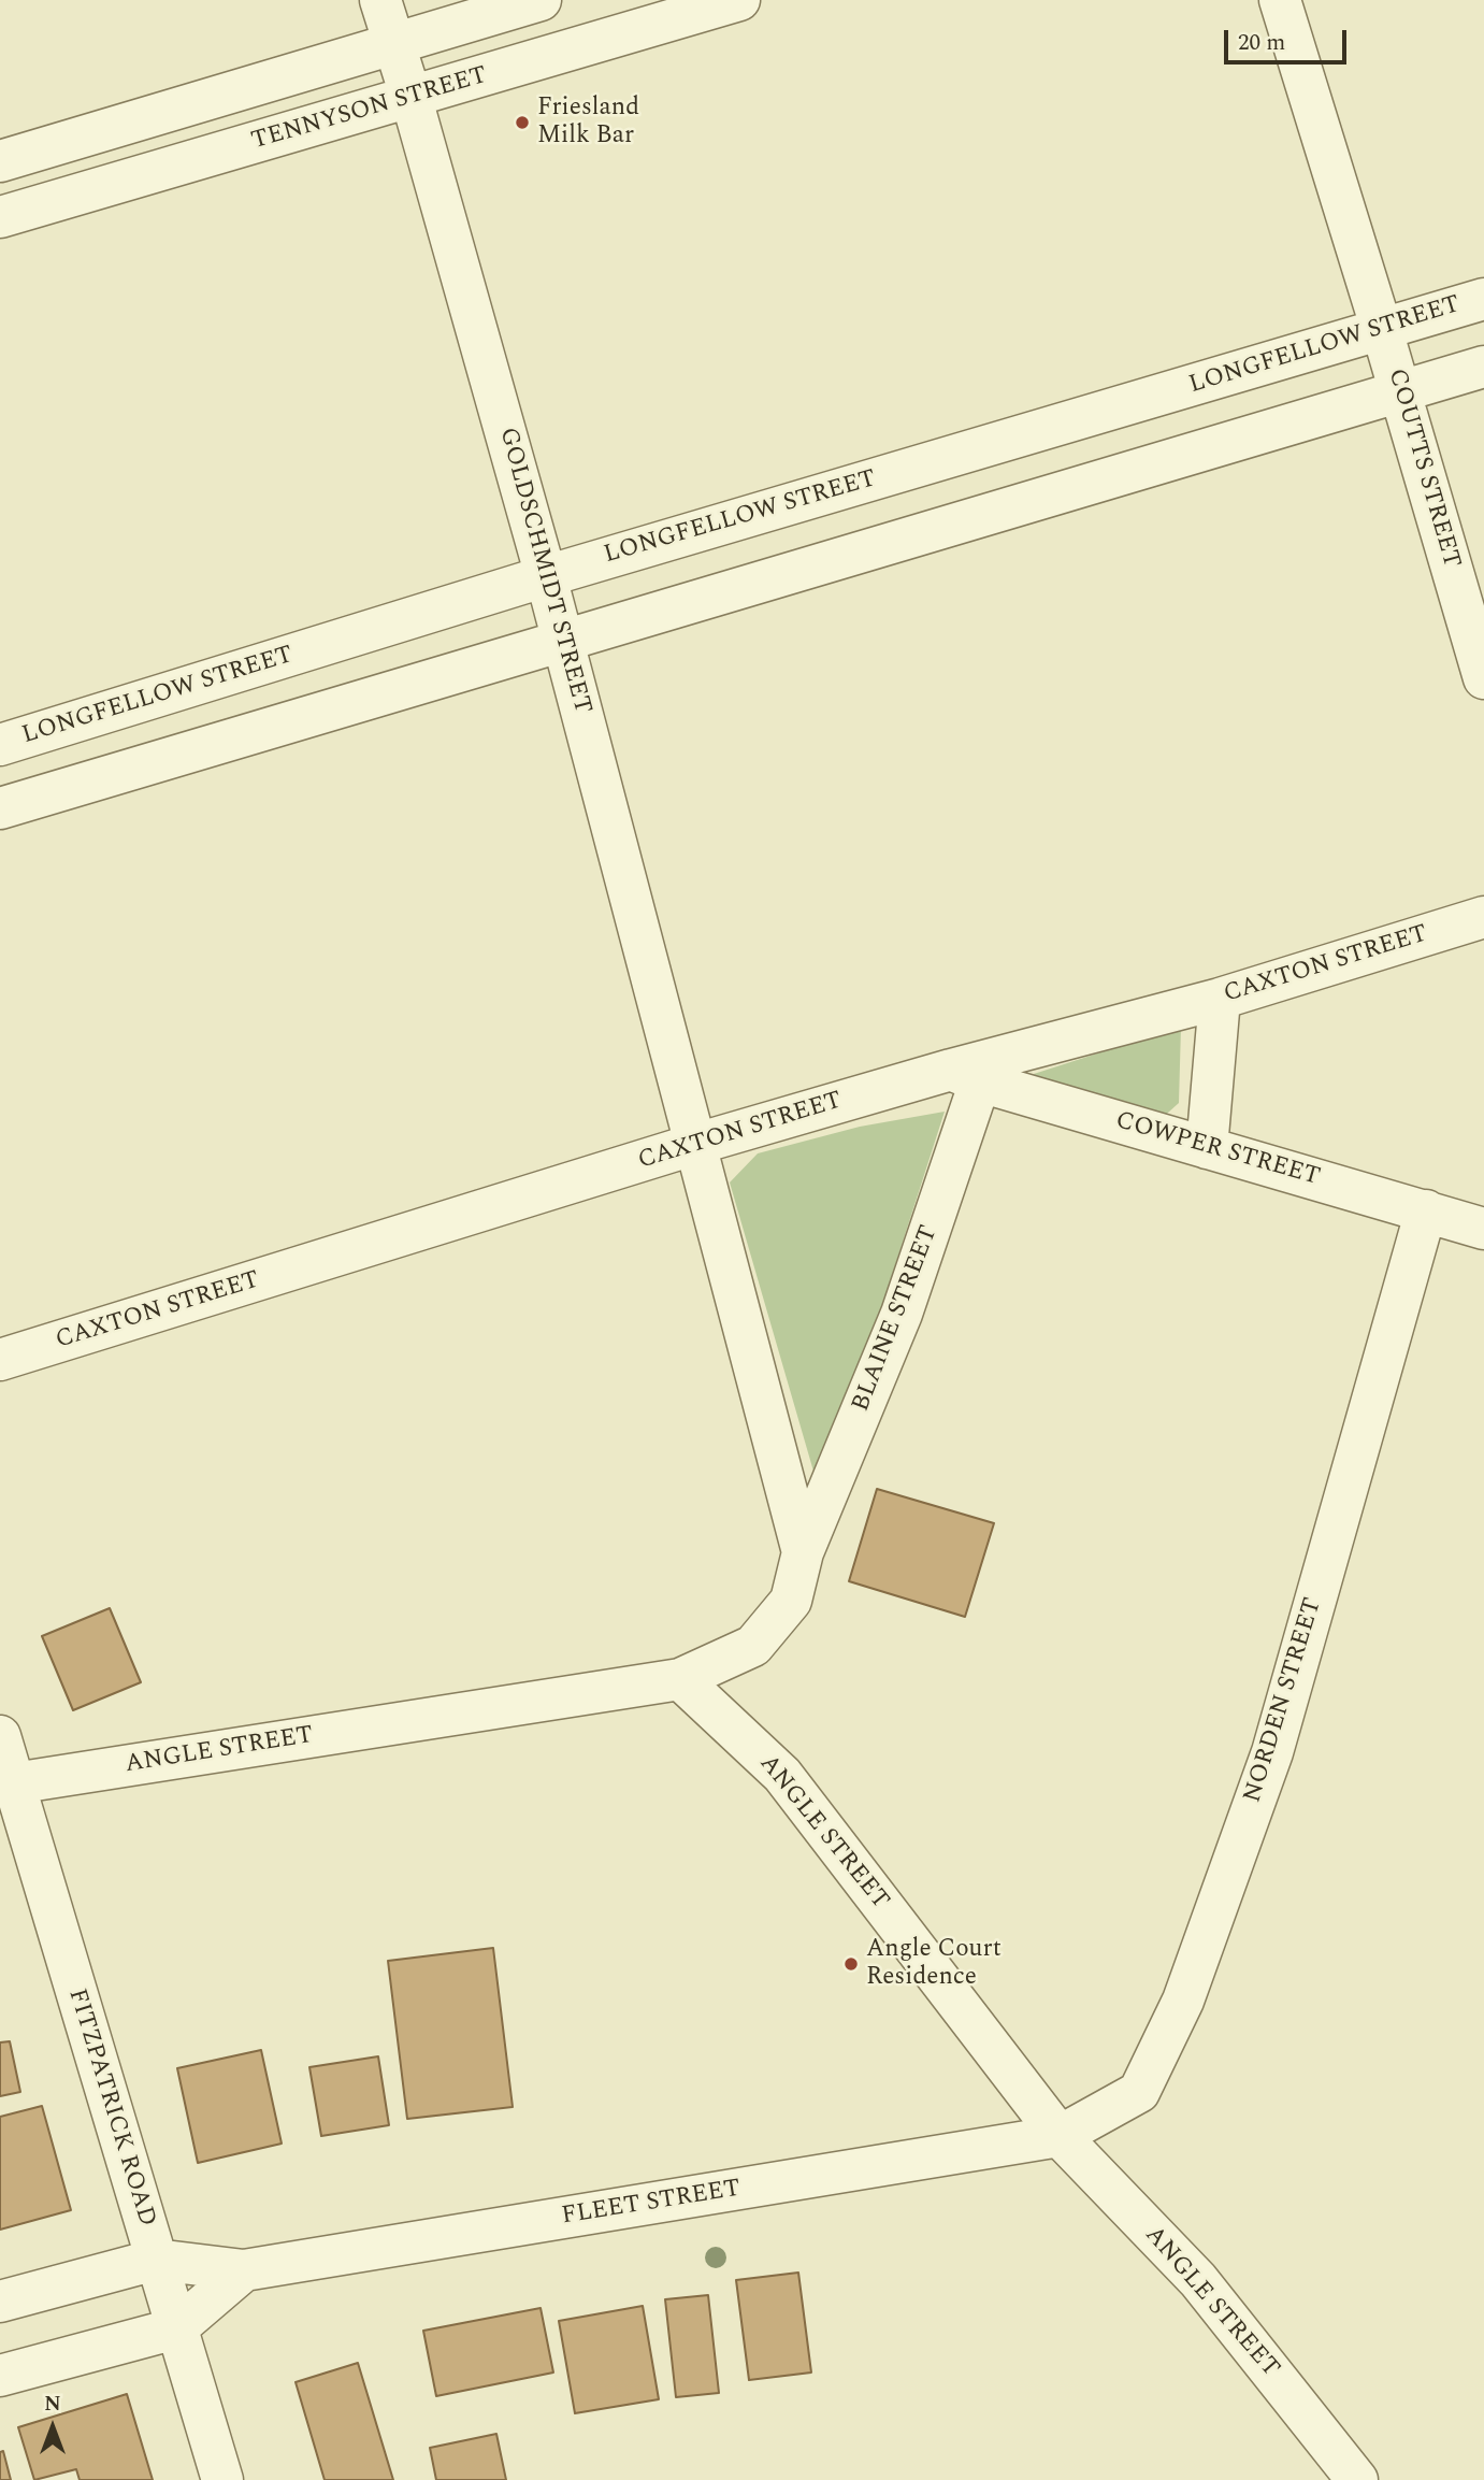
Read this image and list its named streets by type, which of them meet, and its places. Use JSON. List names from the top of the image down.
{
  "streets": {
    "street": [
      "TENNYSON STREET",
      "LONGFELLOW STREET",
      "COUTTS STREET",
      "GOLDSCHMIDT STREET",
      "CAXTON STREET",
      "COWPER STREET",
      "BLAINE STREET",
      "NORDEN STREET",
      "ANGLE STREET",
      "FITZPATRICK ROAD",
      "FLEET STREET"
    ]
  },
  "crossings": [
    ["TENNYSON STREET", "GOLDSCHMIDT STREET"],
    ["LONGFELLOW STREET", "COUTTS STREET"],
    ["LONGFELLOW STREET", "GOLDSCHMIDT STREET"],
    ["GOLDSCHMIDT STREET", "CAXTON STREET"],
    ["GOLDSCHMIDT STREET", "BLAINE STREET"],
    ["CAXTON STREET", "COWPER STREET"],
    ["CAXTON STREET", "BLAINE STREET"],
    ["COWPER STREET", "BLAINE STREET"],
    ["COWPER STREET", "NORDEN STREET"],
    ["BLAINE STREET", "ANGLE STREET"],
    ["NORDEN STREET", "ANGLE STREET"],
    ["NORDEN STREET", "FLEET STREET"],
    ["ANGLE STREET", "FITZPATRICK ROAD"],
    ["ANGLE STREET", "FLEET STREET"],
    ["FITZPATRICK ROAD", "FLEET STREET"]
  ],
  "places": ["Friesland Milk Bar", "Angle Court Residence"],
  "scale_bar": "20 m",
  "north": "top"
}
